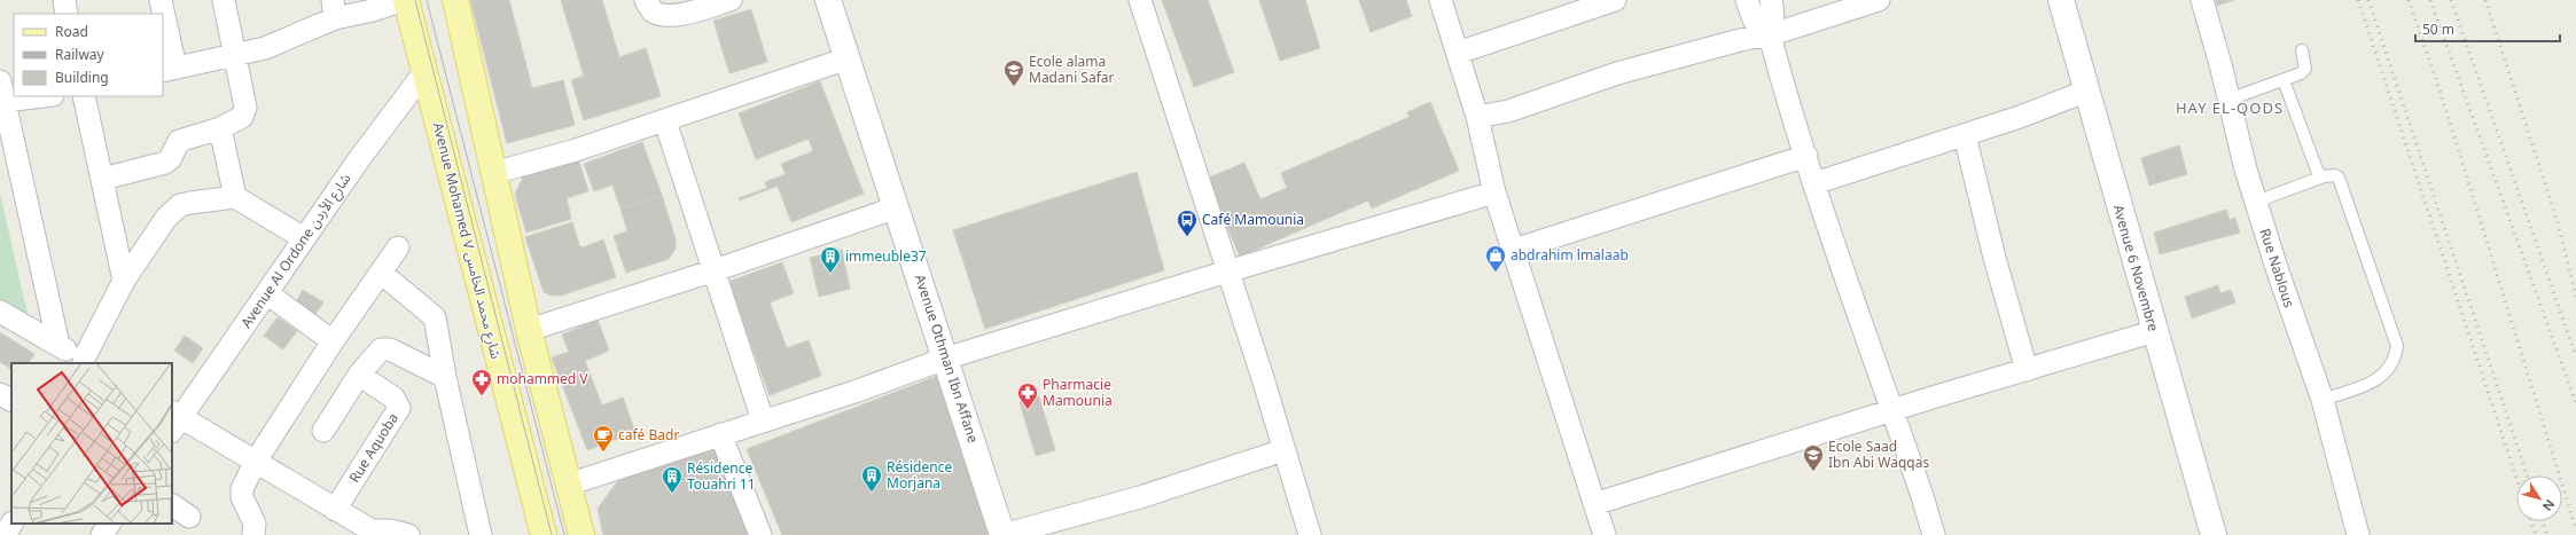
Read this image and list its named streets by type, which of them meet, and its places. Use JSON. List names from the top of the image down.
{
  "streets": {
    "main road": ["Avenue Mohamed V شارع محمد الخامس"],
    "street": [
      "Avenue Al Ordone شارع الأردن",
      "Avenue 6 Novembre",
      "Rue Nablous",
      "Avenue Othman Ibn Affane",
      "Rue Aquoba"
    ]
  },
  "crossings": [
    ["Avenue Mohamed V شارع محمد الخامس", "Avenue Al Ordone شارع الأردن"]
  ],
  "districts": ["HAY EL-QODS"],
  "places": {
    "school or university": ["Ecole alama Madani Safar", "Ecole Saad Ibn Abi Waqqas"],
    "bus stop": ["Café Mamounia"],
    "shop": ["abdrahim lmalaab"],
    "building": ["immeuble37", "Résidence Morjana", "Résidence Touahri 11"],
    "pharmacy": ["mohammed V", "Pharmacie Mamounia"],
    "cafe": ["café Badr"]
  },
  "legend": ["Road", "Railway", "Building"],
  "scale_bar": "50 m",
  "north": "bottom right"
}
